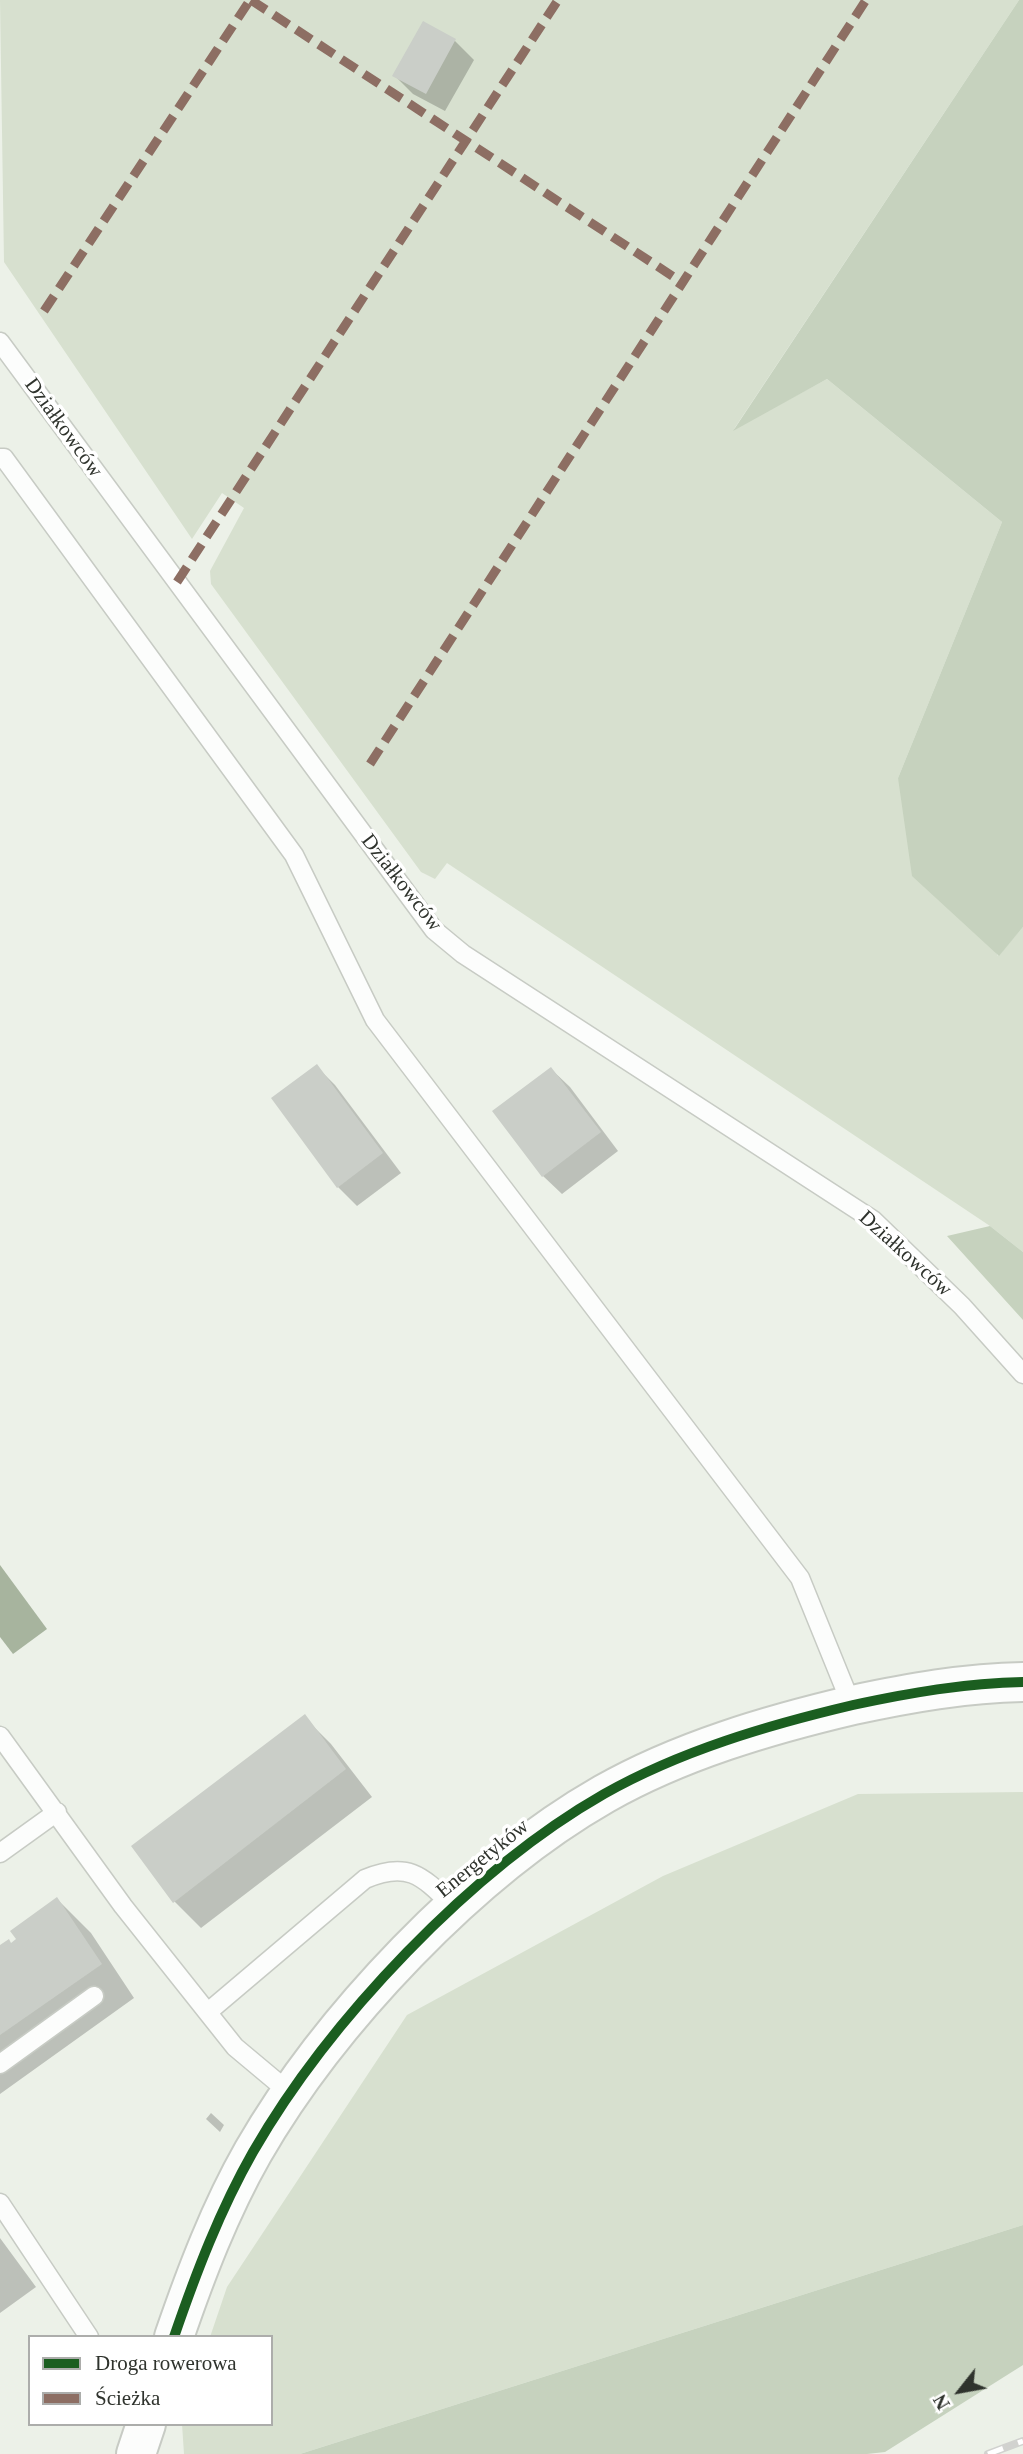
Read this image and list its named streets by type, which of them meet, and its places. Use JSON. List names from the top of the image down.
{
  "streets": {
    "street": ["Energetyków"],
    "lane": ["Działkowców"]
  },
  "legend": ["Droga rowerowa", "Ścieżka"],
  "north": "bottom left"
}
